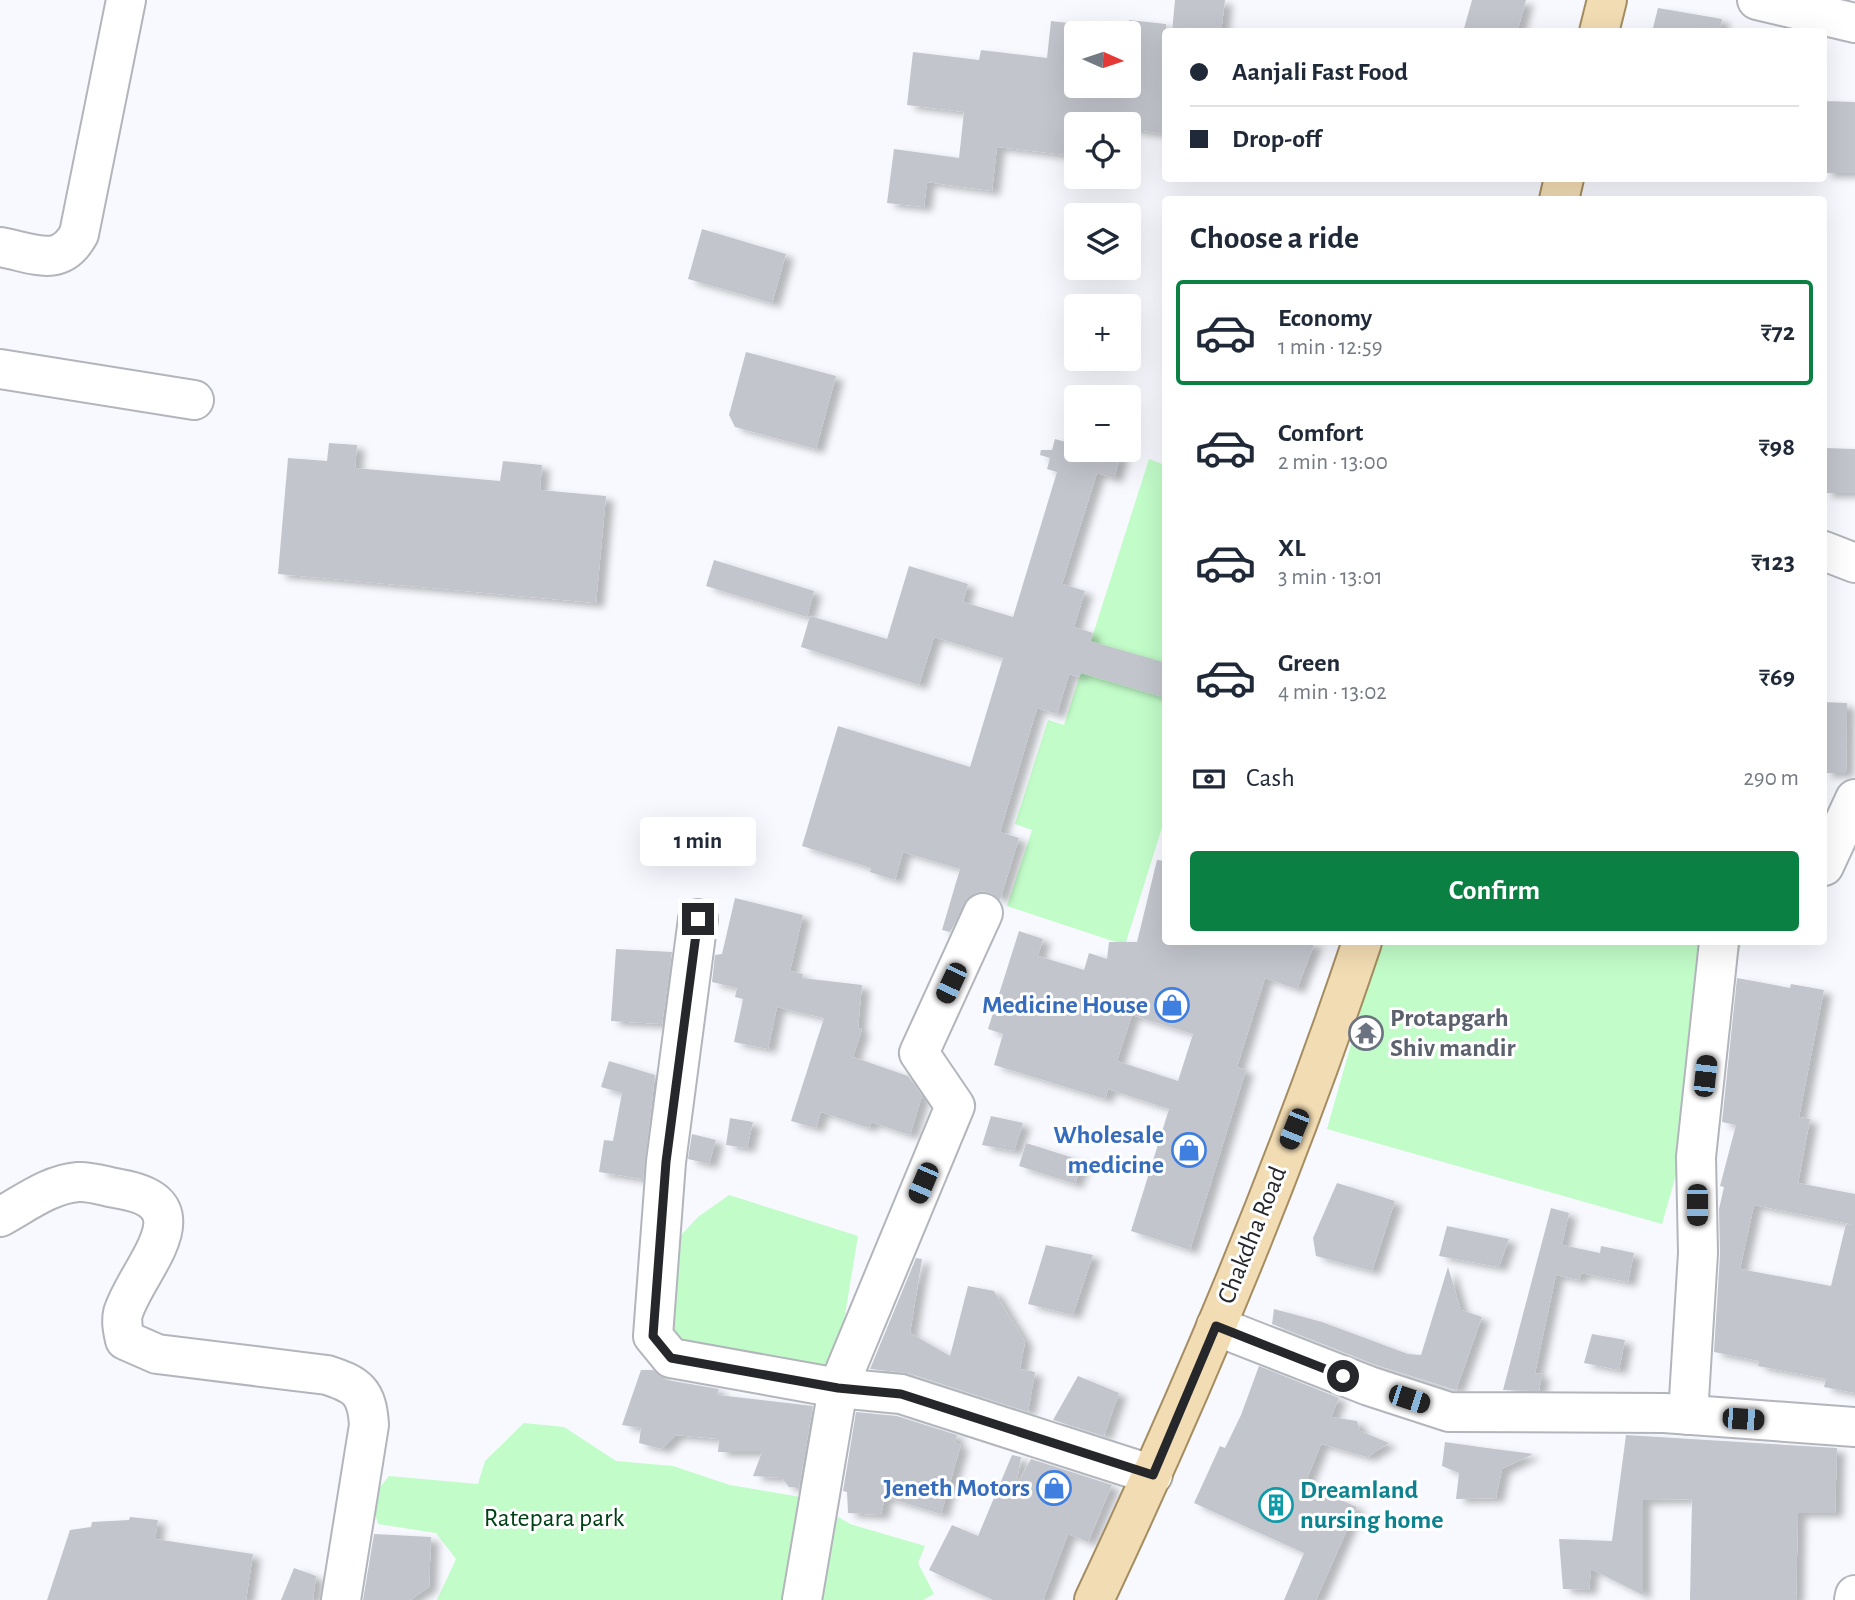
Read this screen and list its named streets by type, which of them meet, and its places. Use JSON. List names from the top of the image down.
{
  "streets": {
    "main road": ["Chakdha Road"]
  },
  "parks": ["Ratepara park"],
  "places": {
    "shop": ["Medicine House", "Wholesale medicine", "Jeneth Motors"],
    "temple": ["Protapgarh Shiv mandir"],
    "building": ["Dreamland nursing home"]
  },
  "north": "right",
  "page": {
    "map_buttons": ["+", "−"],
    "banner": ["Aanjali Fast Food", "Drop-off"],
    "heading": "Choose a ride",
    "list": [
      {
        "name": "Economy",
        "note": "1 min · 12:59",
        "value": "₹72"
      },
      {
        "name": "Comfort",
        "note": "2 min · 13:00",
        "value": "₹98"
      },
      {
        "name": "XL",
        "note": "3 min · 13:01",
        "value": "₹123"
      },
      {
        "name": "Green",
        "note": "4 min · 13:02",
        "value": "₹69"
      }
    ],
    "pay": ["Cash", "290 m"],
    "bubble": "1 min",
    "buttons": "Confirm"
  }
}
